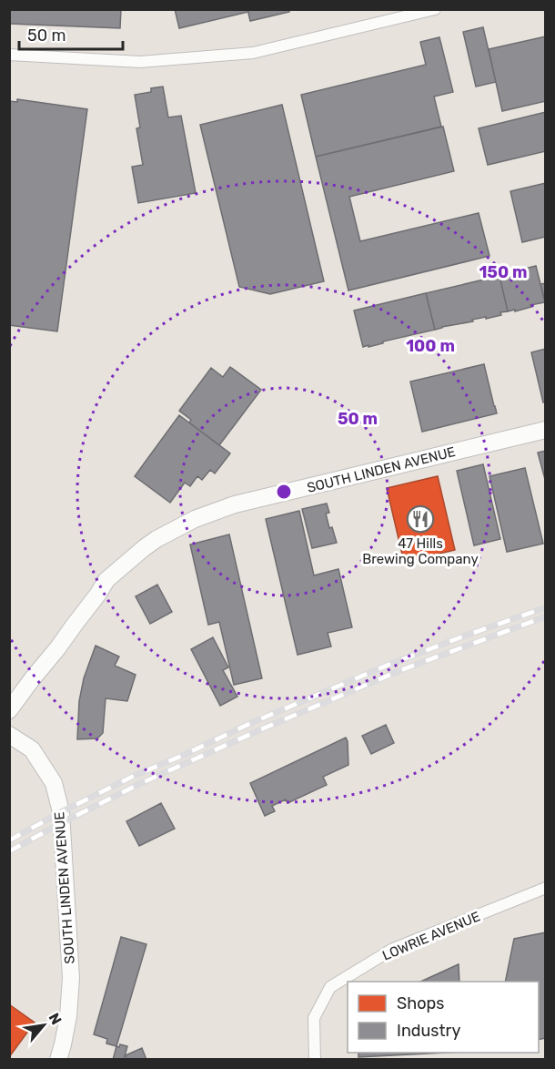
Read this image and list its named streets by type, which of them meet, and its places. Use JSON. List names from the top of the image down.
{
  "streets": {
    "street": ["SOUTH LINDEN AVENUE", "LOWRIE AVENUE"]
  },
  "places": {
    "restaurant": ["47 Hills Brewing Company"]
  },
  "legend": ["Shops", "Industry"],
  "scale_bar": "50 m",
  "north": "top right",
  "rings": ["150 m", "100 m", "50 m"]
}
